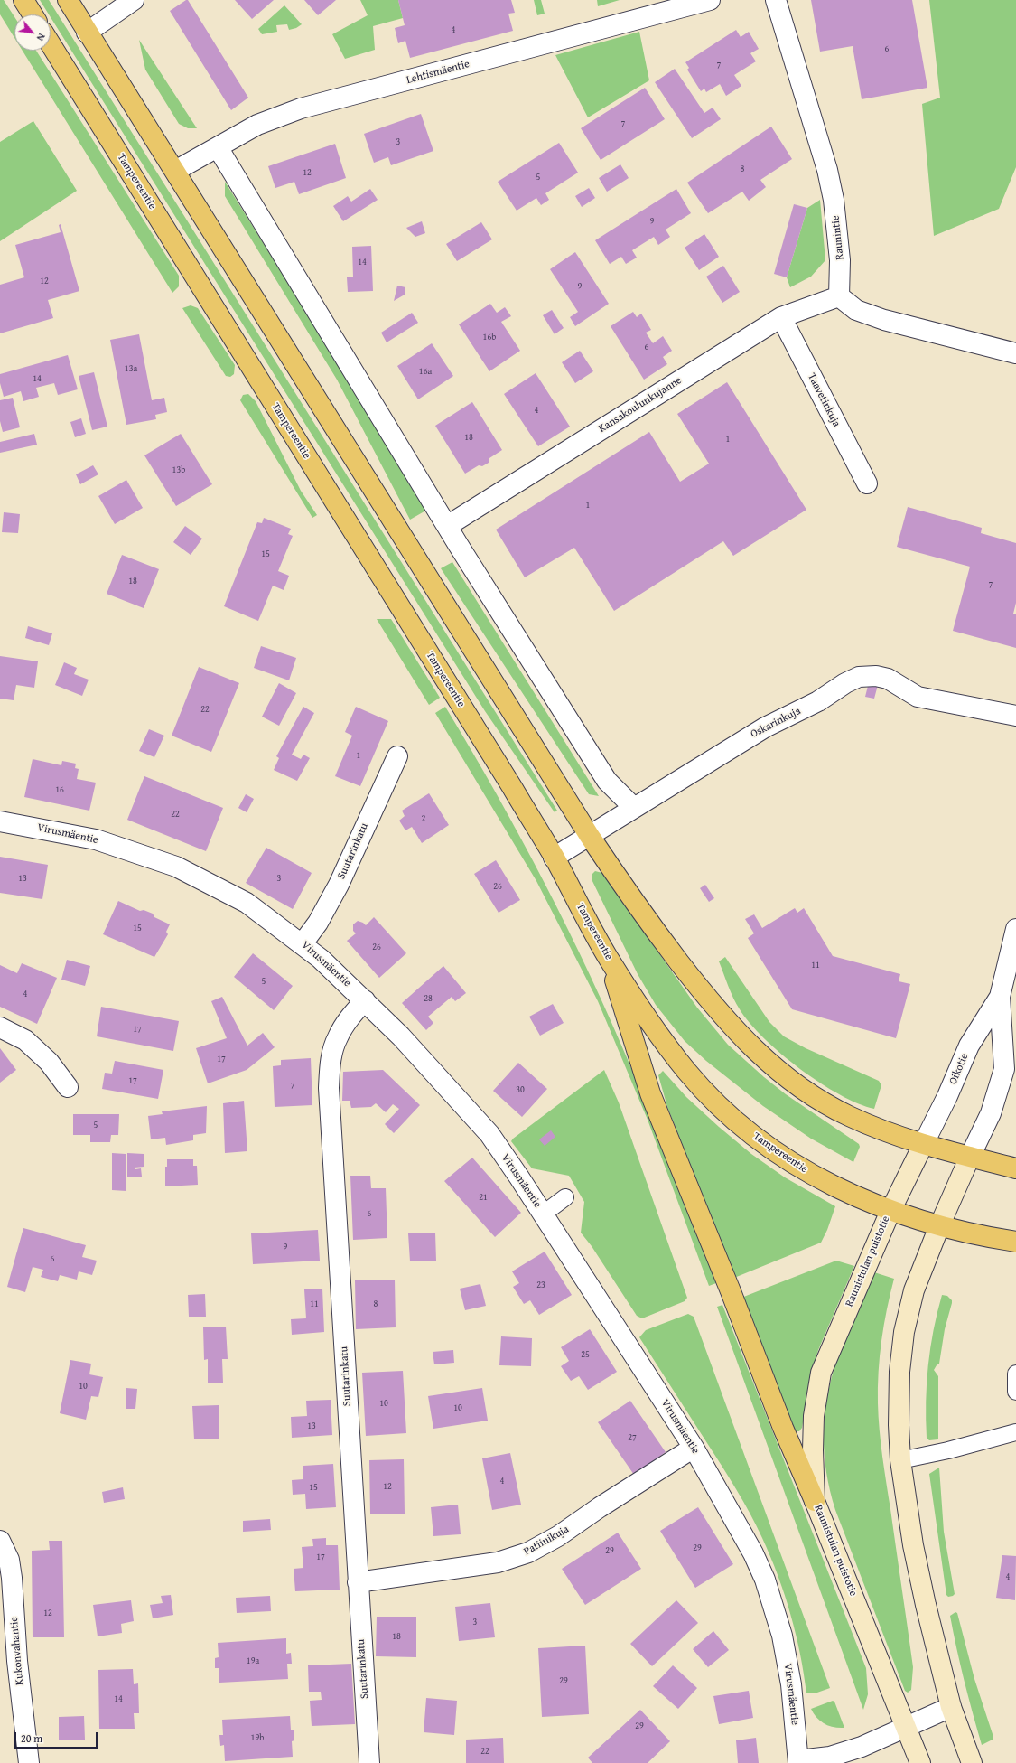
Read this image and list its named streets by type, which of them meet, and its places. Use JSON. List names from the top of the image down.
{
  "streets": {
    "highway": ["Tampereentie"],
    "main road": ["Raunistulan puistotie"],
    "street": [
      "Lehtismäentie",
      "Raunintie",
      "Taavetinkuja",
      "Kansakoulunkujanne",
      "Oskarinkuja",
      "Virusmäentie",
      "Suutarinkatu",
      "Oikotie",
      "Patiinikuja",
      "Kukonvahantie"
    ]
  },
  "crossings": [
    ["Tampereentie", "Oskarinkuja"],
    ["Tampereentie", "Raunistulan puistotie"],
    ["Raunintie", "Kansakoulunkujanne"],
    ["Taavetinkuja", "Kansakoulunkujanne"],
    ["Virusmäentie", "Suutarinkatu"],
    ["Virusmäentie", "Patiinikuja"],
    ["Suutarinkatu", "Patiinikuja"],
    ["Oikotie", "Raunistulan puistotie"]
  ],
  "house_numbers": [
    "4",
    "6",
    "7",
    "7",
    "3",
    "8",
    "12",
    "5",
    "9",
    "14",
    "12",
    "9",
    "16b",
    "6",
    "13a",
    "16a",
    "14",
    "4",
    "18",
    "1",
    "13b",
    "1",
    "15",
    "18",
    "7",
    "22",
    "1",
    "16",
    "22",
    "2",
    "13",
    "3",
    "26",
    "15",
    "26",
    "11",
    "5",
    "4",
    "28",
    "17",
    "17",
    "17",
    "7",
    "30",
    "5",
    "21",
    "6",
    "9",
    "6",
    "23",
    "11",
    "8",
    "25",
    "10",
    "10",
    "10",
    "13",
    "27",
    "4",
    "12",
    "15",
    "29",
    "29",
    "17",
    "4",
    "12",
    "3",
    "18",
    "19a",
    "29",
    "14",
    "29",
    "19b",
    "22"
  ],
  "scale_bar": "20 m",
  "north": "bottom right"
}
